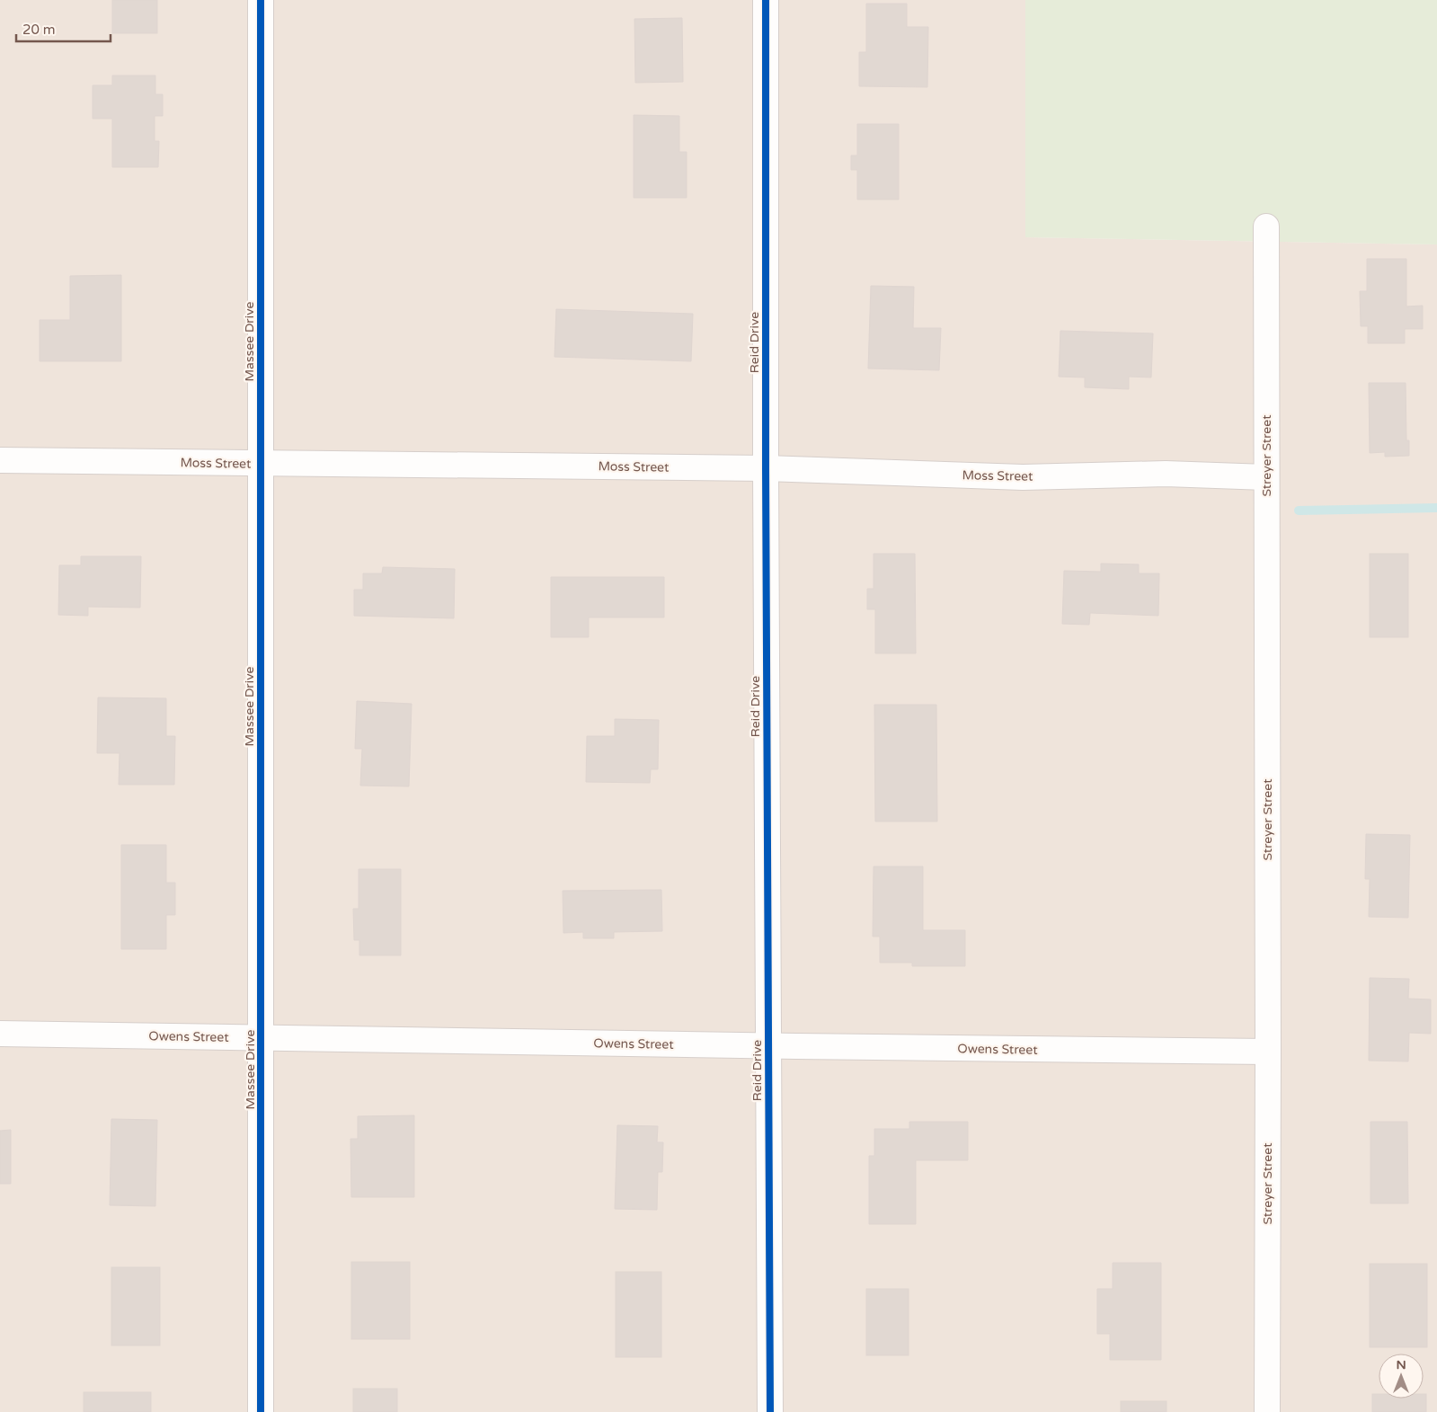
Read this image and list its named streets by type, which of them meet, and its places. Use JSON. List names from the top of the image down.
{
  "streets": {
    "street": [
      "Massee Drive",
      "Reid Drive",
      "Streyer Street",
      "Moss Street",
      "Owens Street"
    ]
  },
  "crossings": [
    ["Massee Drive", "Moss Street"],
    ["Massee Drive", "Owens Street"],
    ["Reid Drive", "Moss Street"],
    ["Reid Drive", "Owens Street"],
    ["Streyer Street", "Moss Street"],
    ["Streyer Street", "Owens Street"]
  ],
  "scale_bar": "20 m",
  "north": "top"
}
